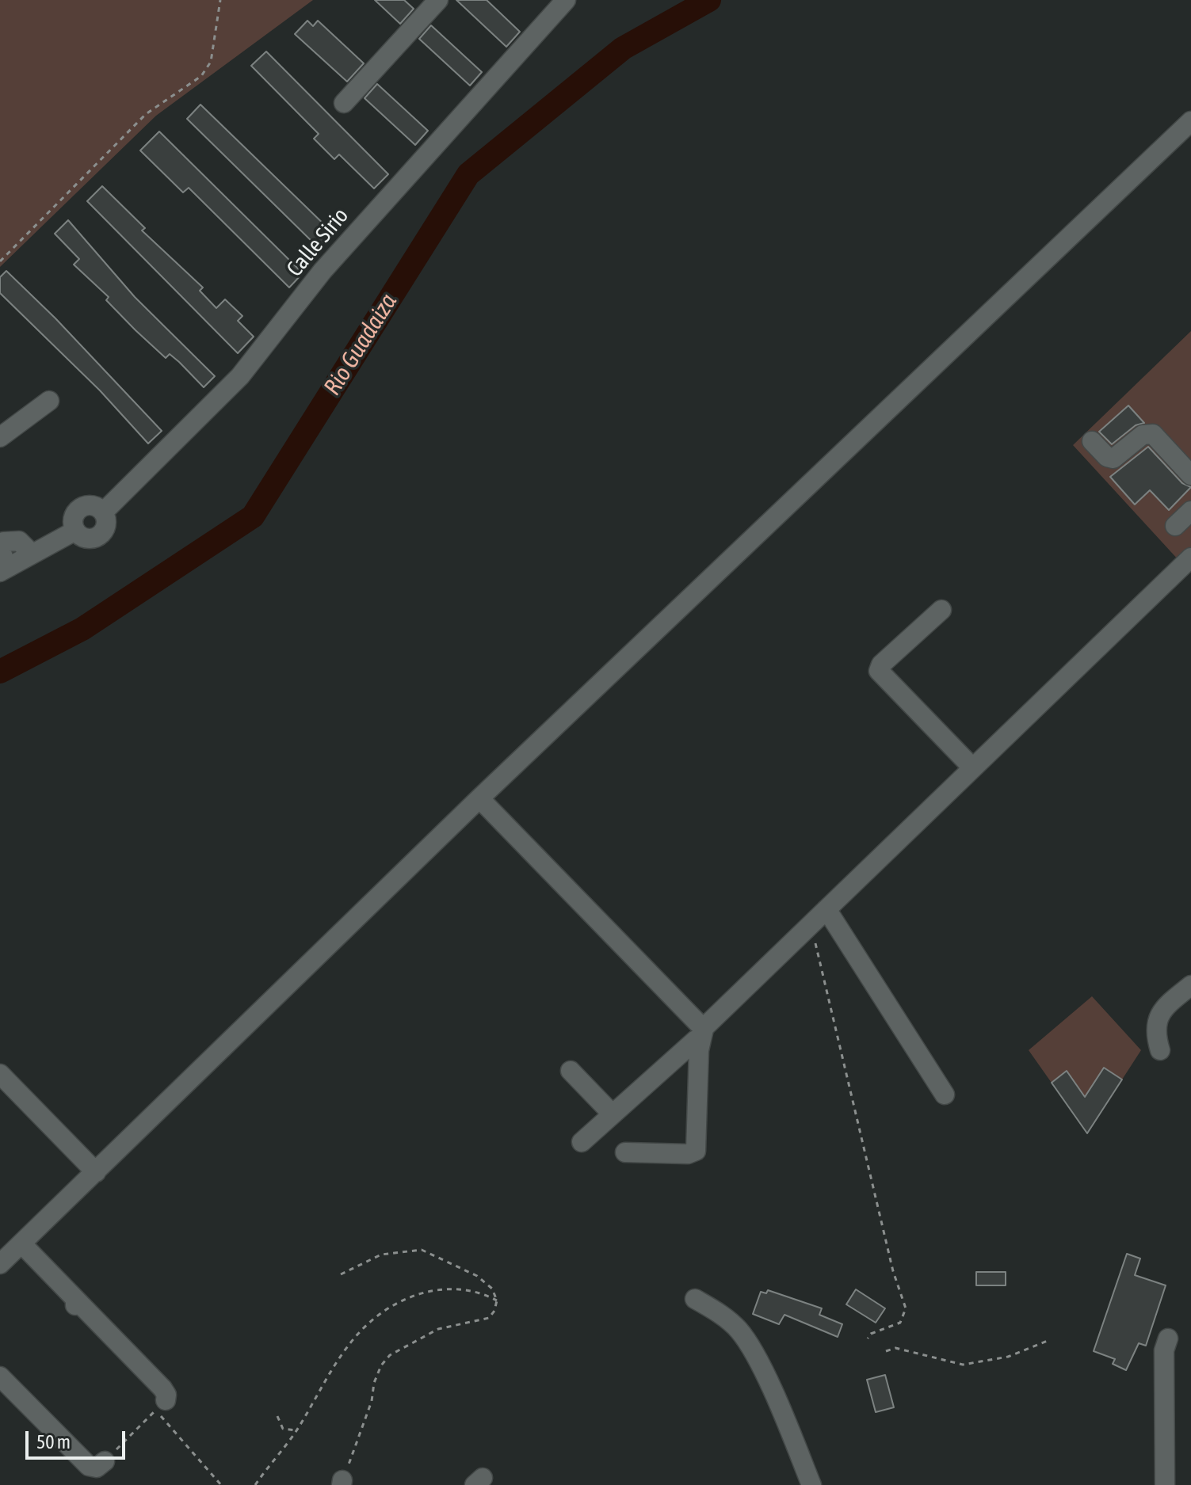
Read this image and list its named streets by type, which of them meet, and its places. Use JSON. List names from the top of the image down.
{
  "streets": {
    "street": ["Calle Sirio"]
  },
  "water": ["Rio Guadaiza"],
  "scale_bar": "50 m"
}
